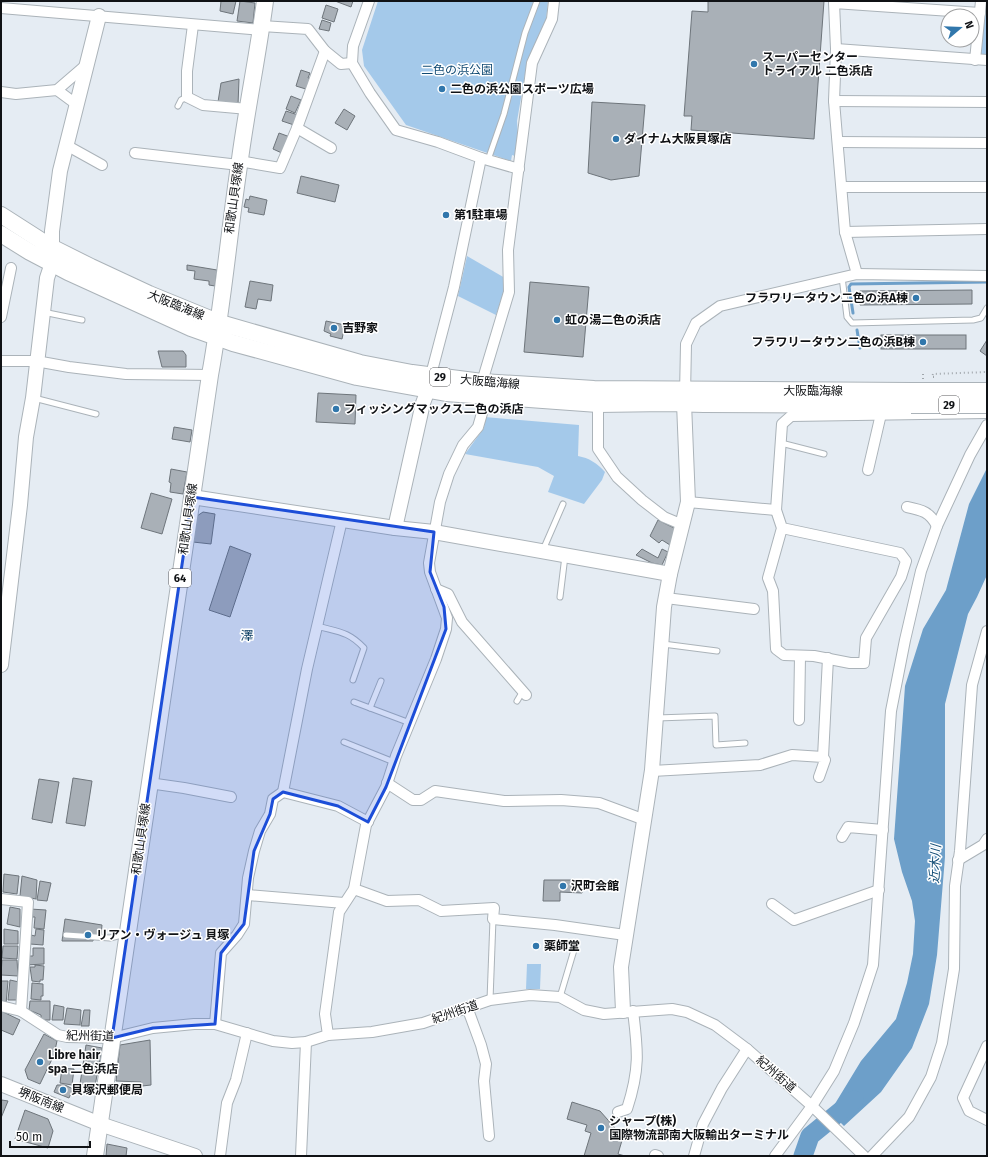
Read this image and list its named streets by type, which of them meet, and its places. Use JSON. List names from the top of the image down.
{
  "streets": {
    "main road": [
      "和歌山貝塚線",
      "大阪臨海線",
      "29",
      "64"
    ],
    "street": ["紀州街道", "堺阪南線"]
  },
  "crossings": [
    ["和歌山貝塚線", "大阪臨海線"],
    ["和歌山貝塚線", "紀州街道"],
    ["和歌山貝塚線", "堺阪南線"]
  ],
  "districts": ["澤"],
  "water": ["近木川"],
  "parks": ["二色の浜公園"],
  "places": [
    "スーパーセンター トライアル 二色浜店",
    "二色の浜公園スポーツ広場",
    "ダイナム大阪貝塚店",
    "第1駐車場",
    "フラワリータウン二色の浜A棟",
    "虹の湯二色の浜店",
    "吉野家",
    "フラワリータウン二色の浜B棟",
    "フィッシングマックス二色の浜店",
    "沢町会館",
    "リアン・ヴォージュ 貝塚",
    "薬師堂",
    "Libre hair spa 二色浜店",
    "貝塚沢郵便局",
    "シャープ(株) 国際物流部南大阪輸出ターミナル"
  ],
  "scale_bar": "50 m",
  "north": "right"
}
